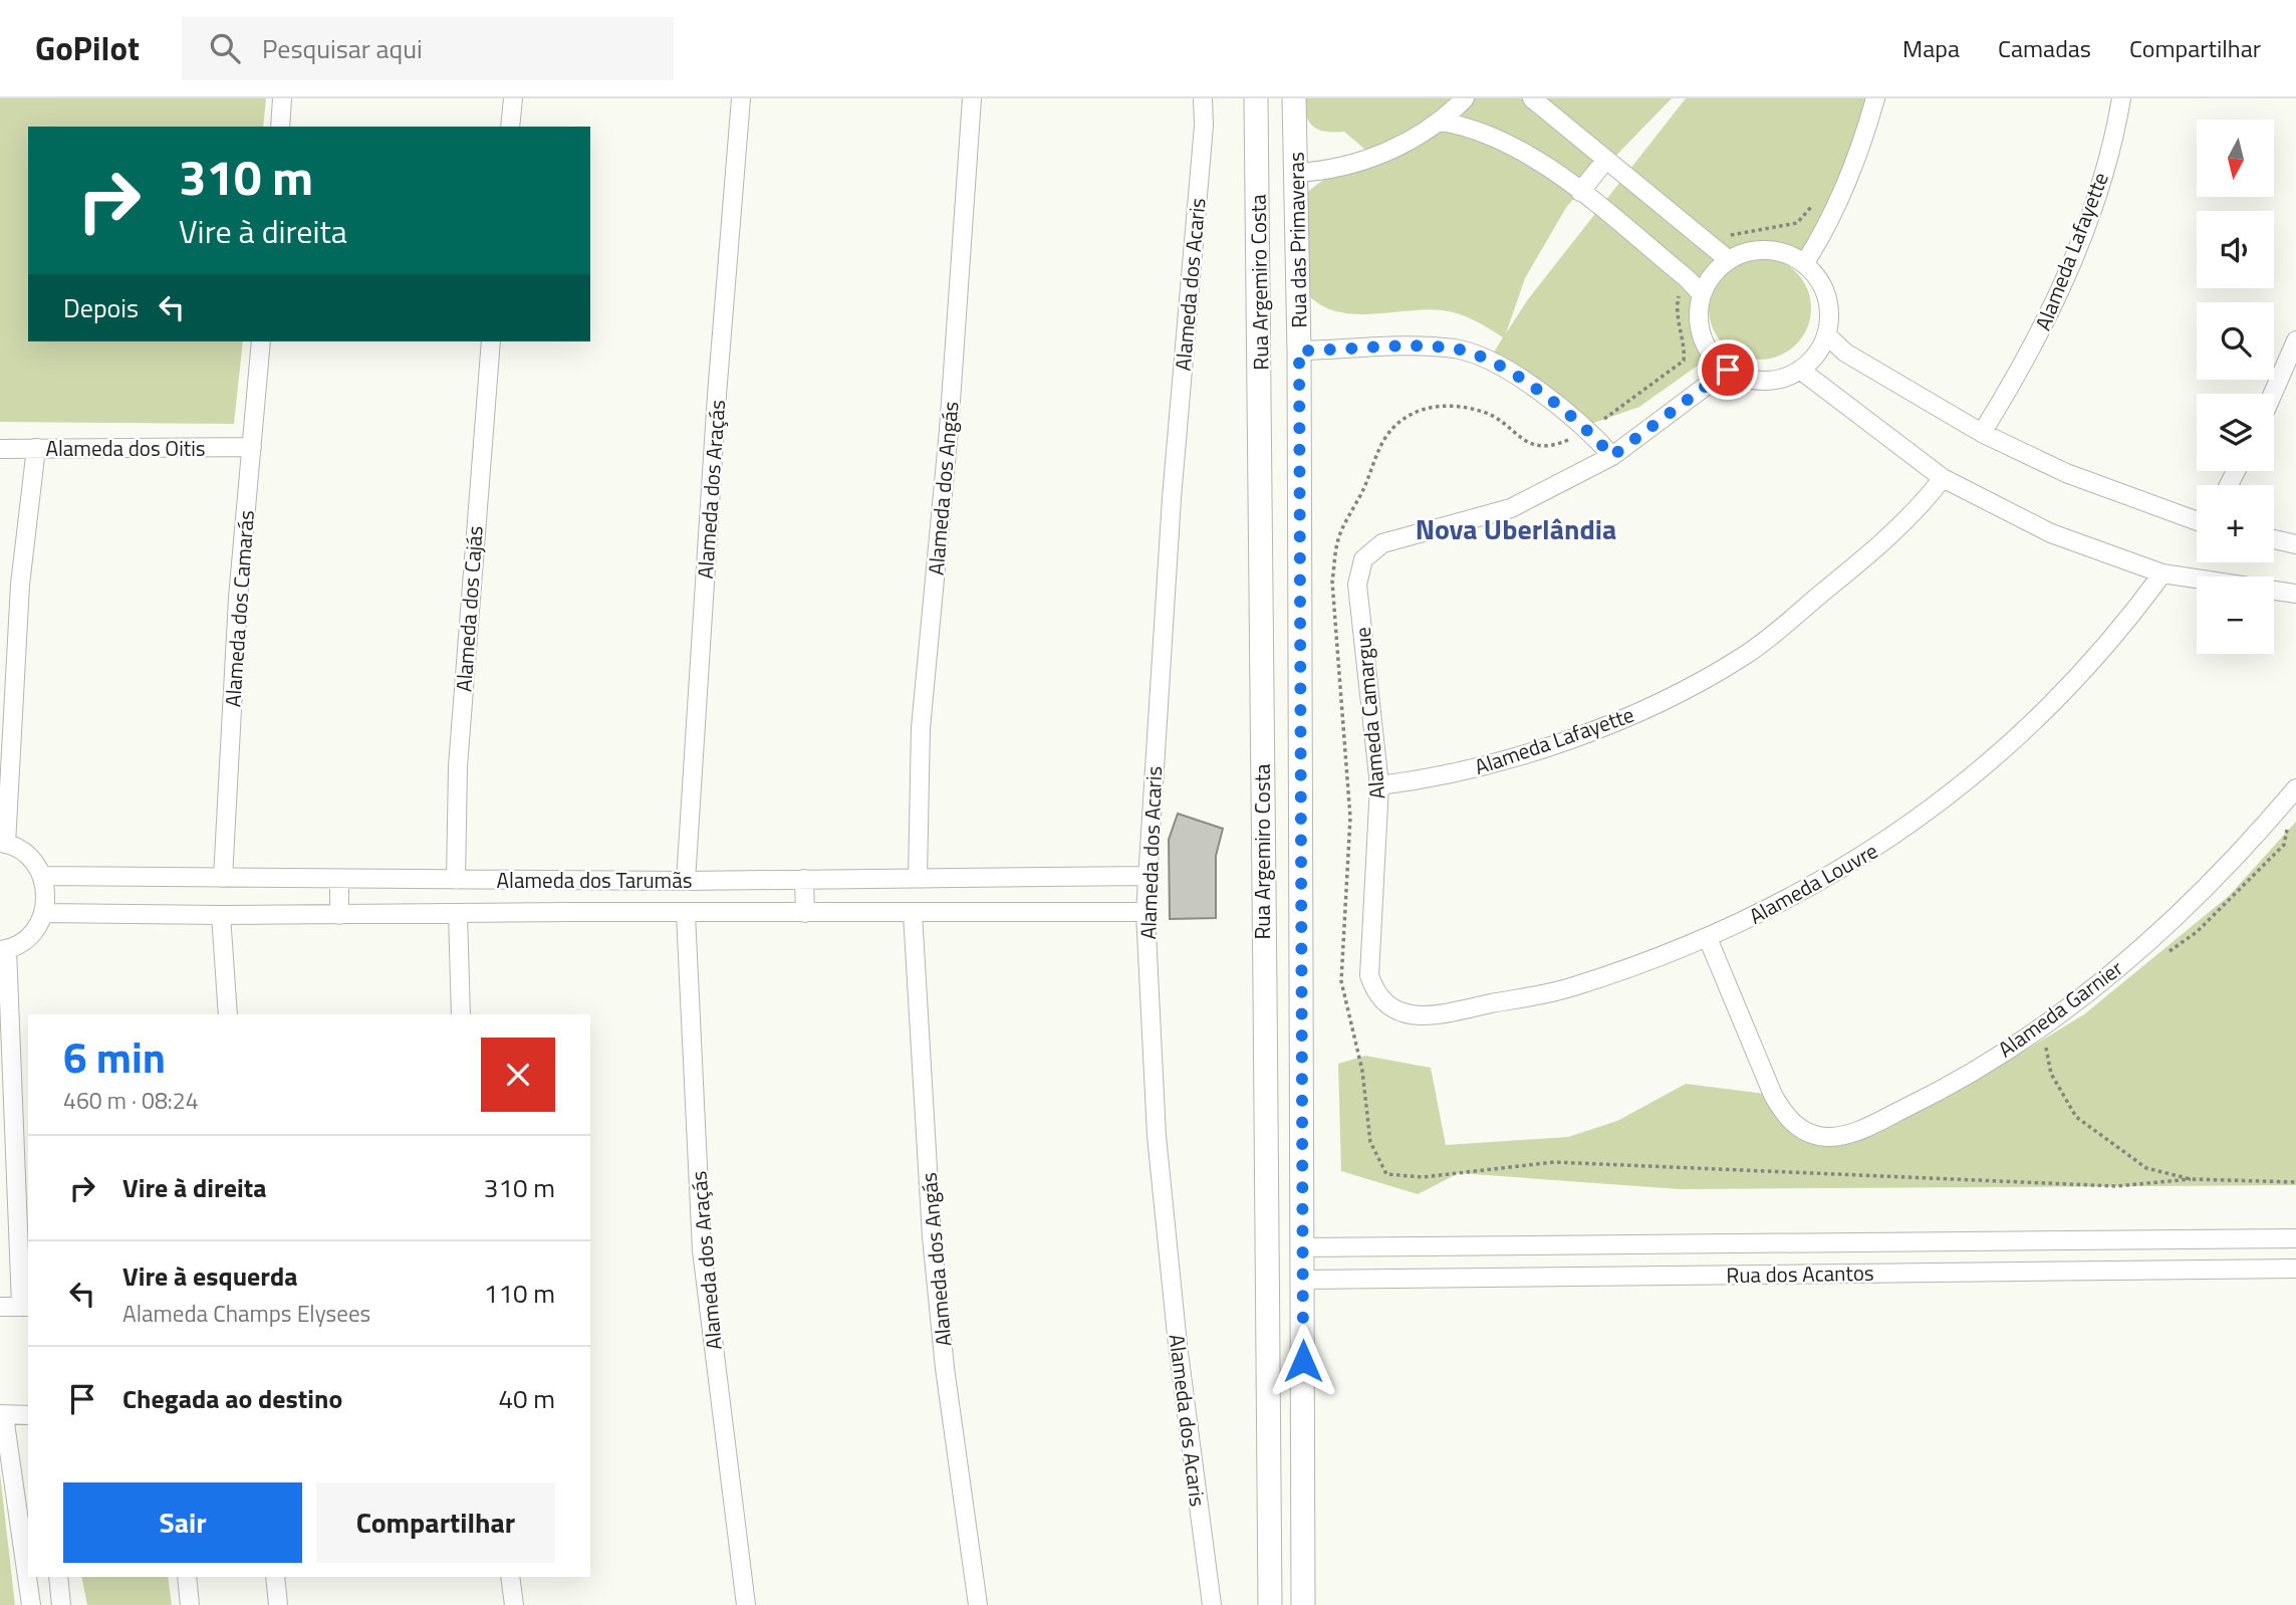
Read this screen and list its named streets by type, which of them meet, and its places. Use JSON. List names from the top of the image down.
{
  "streets": {
    "street": [
      "Rua das Primaveras",
      "Alameda Lafayette",
      "Rua Argemiro Costa",
      "Alameda dos Acaris",
      "Alameda dos Oitis",
      "Alameda dos Angás",
      "Alameda dos Araçás",
      "Alameda dos Camarás",
      "Alameda dos Cajás",
      "Alameda Camargue",
      "Alameda dos Tarumãs",
      "Alameda Louvre",
      "Alameda Garnier",
      "Rua dos Acantos"
    ]
  },
  "crossings": [
    ["Rua das Primaveras", "Rua dos Acantos"],
    ["Alameda Lafayette", "Alameda Camargue"],
    ["Alameda dos Acaris", "Alameda dos Tarumãs"],
    ["Alameda dos Oitis", "Alameda dos Camarás"],
    ["Alameda dos Angás", "Alameda dos Tarumãs"],
    ["Alameda dos Araçás", "Alameda dos Tarumãs"],
    ["Alameda dos Camarás", "Alameda dos Tarumãs"],
    ["Alameda dos Cajás", "Alameda dos Tarumãs"],
    ["Alameda Camargue", "Alameda Louvre"],
    ["Alameda Louvre", "Alameda Garnier"]
  ],
  "districts": ["Nova Uberlândia"],
  "north": "bottom",
  "page": {
    "header": "GoPilot",
    "search": "Pesquisar aqui",
    "nav": ["Mapa", "Camadas", "Compartilhar"],
    "map_buttons": ["+", "−"],
    "turn": ["310 m", "Vire à direita"],
    "then": "Depois",
    "heading": ["6 min", "460 m · 08:24"],
    "list": [
      {
        "name": "Vire à direita",
        "value": "310 m"
      },
      {
        "name": "Vire à esquerda",
        "note": "Alameda Champs Elysees",
        "value": "110 m"
      },
      {
        "name": "Chegada ao destino",
        "value": "40 m"
      }
    ],
    "buttons": ["Sair", "Compartilhar"]
  }
}
